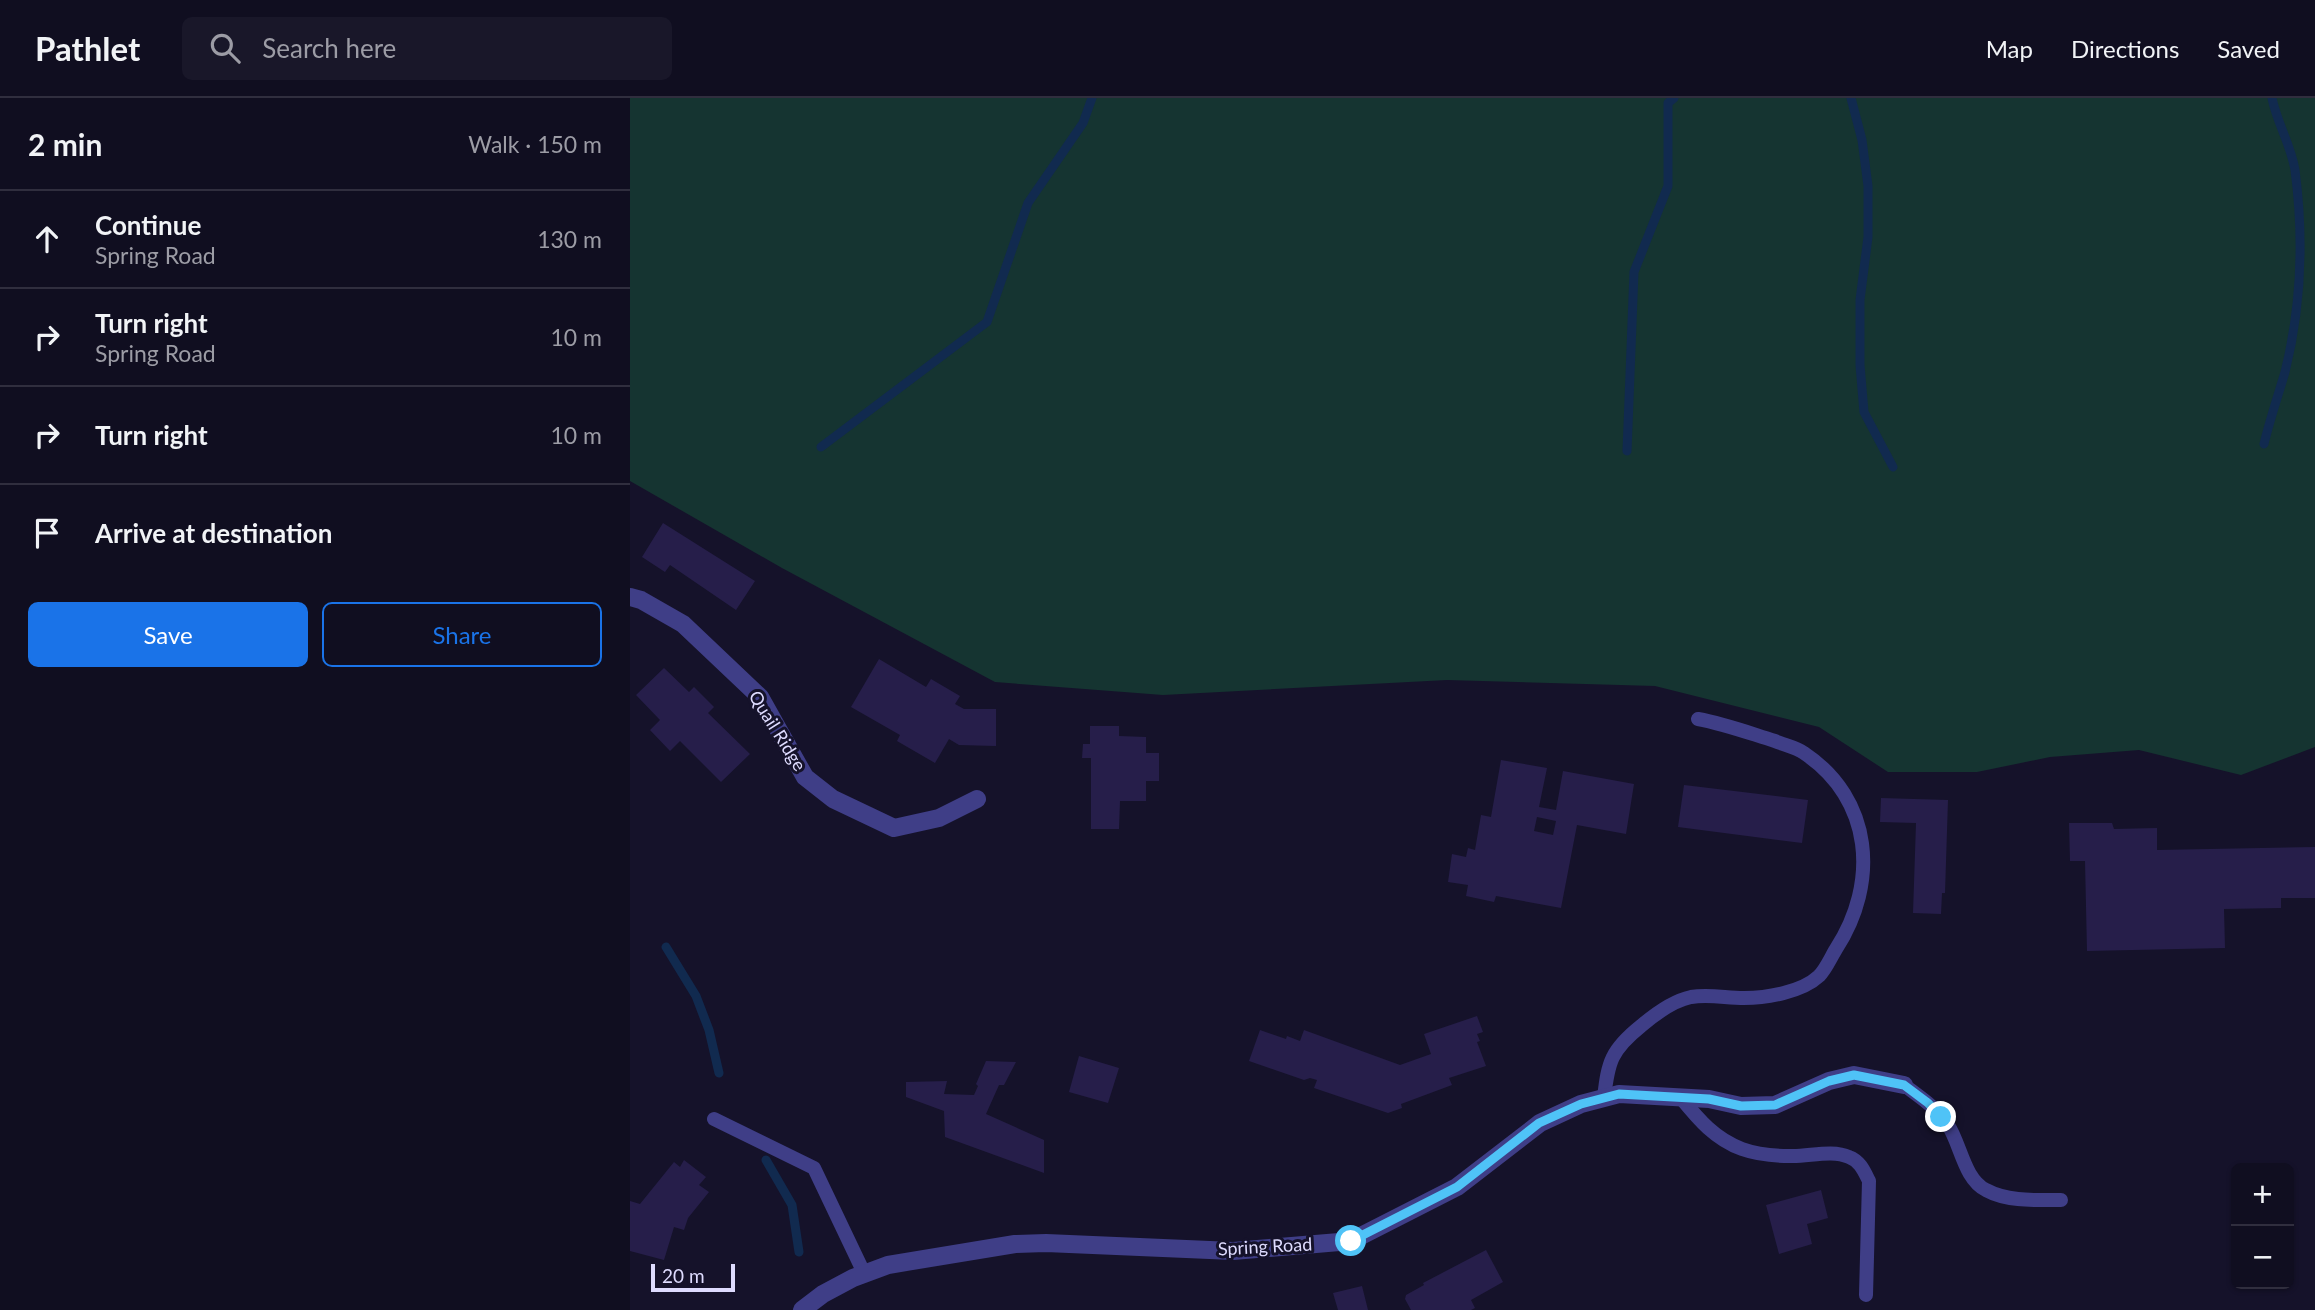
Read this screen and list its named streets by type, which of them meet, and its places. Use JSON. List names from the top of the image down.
{
  "streets": {
    "street": ["Quail Ridge", "Spring Road"]
  },
  "scale_bar": "20 m",
  "page": {
    "header": "Pathlet",
    "search": "Search here",
    "nav": ["Map", "Directions", "Saved"],
    "heading": ["2 min", "Walk · 150 m"],
    "list": [
      ["Continue", "Spring Road", "130 m"],
      ["Turn right", "Spring Road", "10 m"],
      ["Turn right", "10 m"],
      "Arrive at destination"
    ],
    "buttons": ["Save", "Share"],
    "map_buttons": ["+", "−"],
    "scale": "20 m"
  }
}
